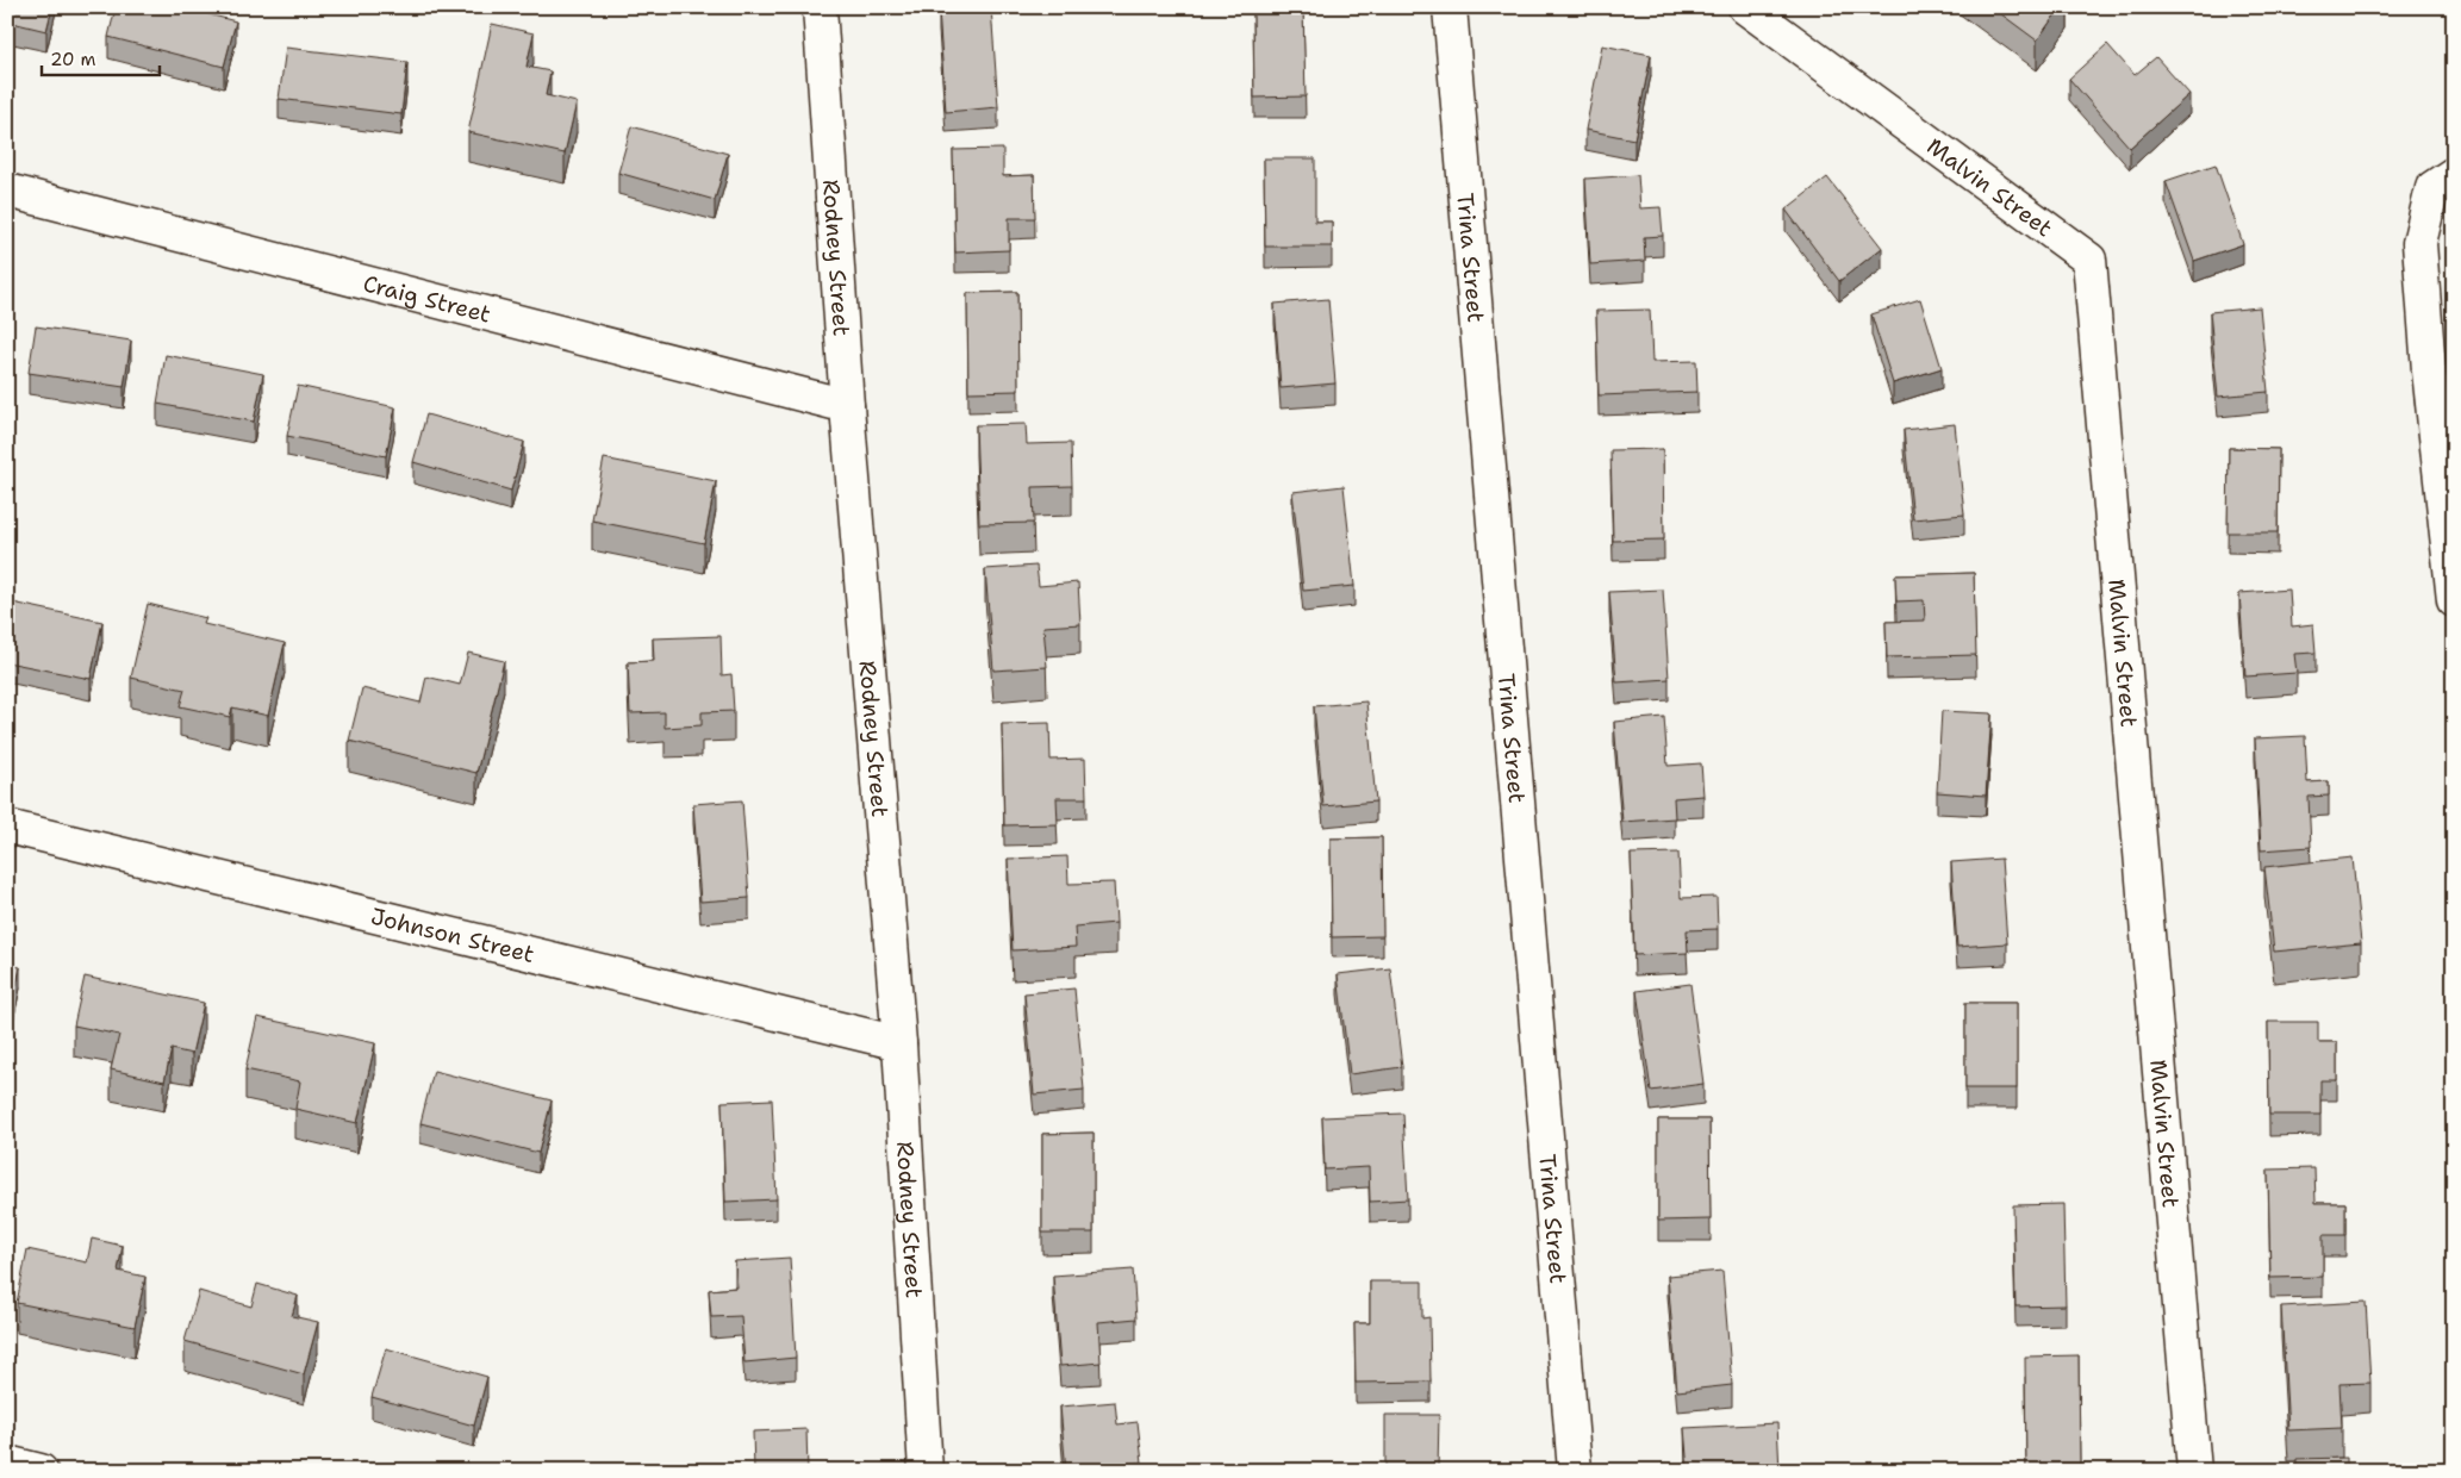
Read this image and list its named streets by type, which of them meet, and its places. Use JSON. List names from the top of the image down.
{
  "streets": {
    "street": [
      "Malvin Street",
      "Rodney Street",
      "Trina Street",
      "Craig Street",
      "Johnson Street"
    ]
  },
  "crossings": [
    ["Rodney Street", "Craig Street"],
    ["Rodney Street", "Johnson Street"]
  ],
  "scale_bar": "20 m"
}
